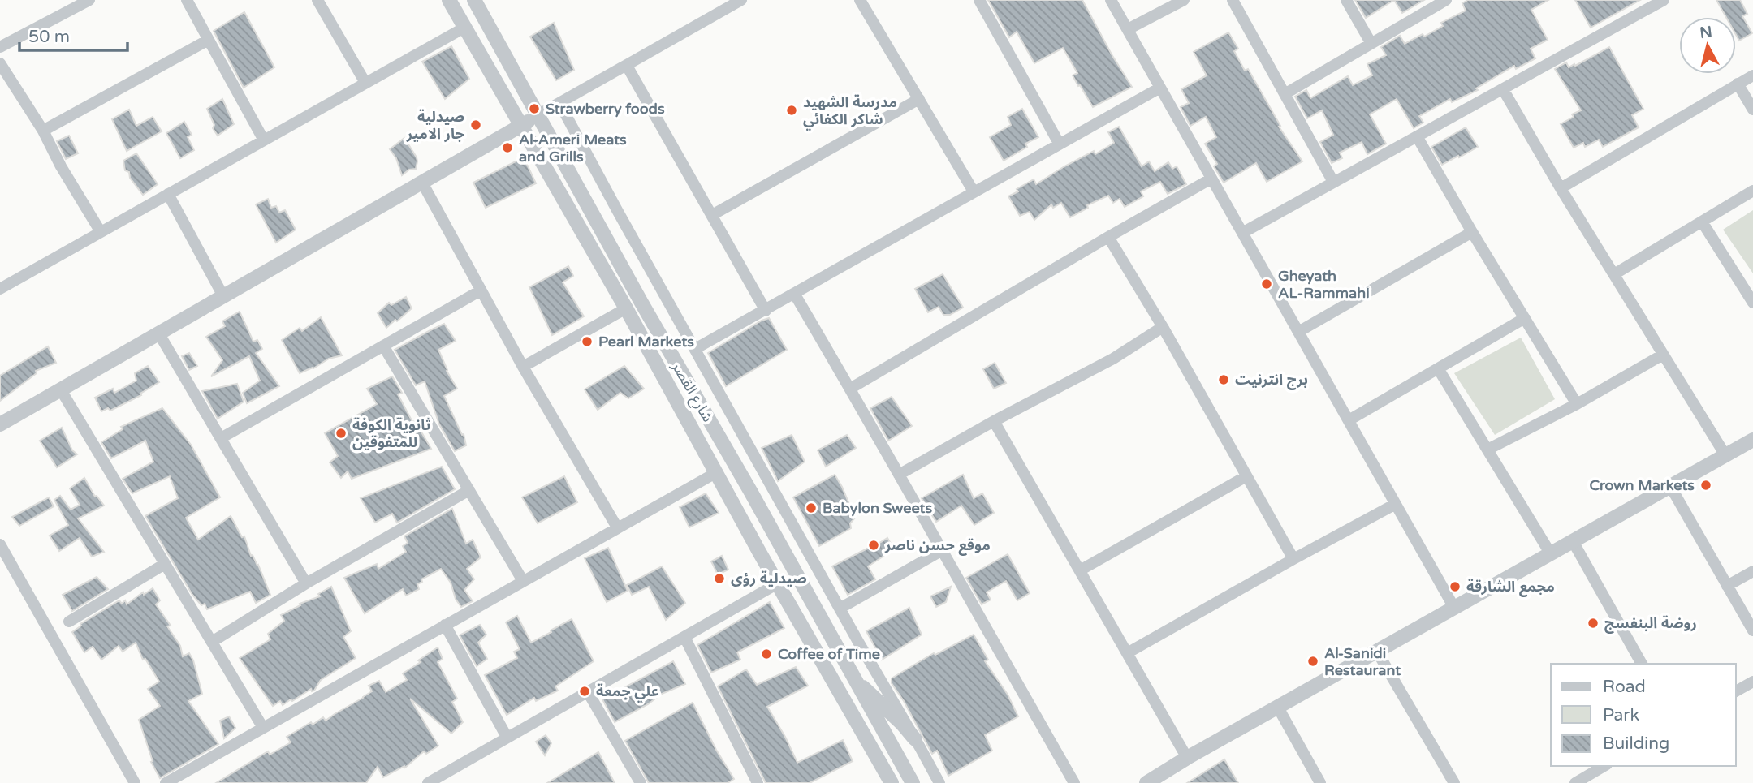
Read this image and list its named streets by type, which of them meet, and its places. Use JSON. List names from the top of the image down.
{
  "streets": {
    "street": ["شارع القصر"]
  },
  "places": [
    "Strawberry foods",
    "مدرسة الشهيد شاكر الكفائي",
    "صيدلية جار الامير",
    "Al-Ameri Meats and Grills",
    "Gheyath AL-Rammahi",
    "Pearl Markets",
    "برج انترنيت",
    "ثانوية الكوفة للمتفوقين",
    "Crown Markets",
    "Babylon Sweets",
    "موقع حسن ناصر",
    "صيدلية رؤى",
    "مجمع الشارقة",
    "روضة البنفسج",
    "Coffee of Time",
    "Al-Sanidi Restaurant",
    "علي جمعة"
  ],
  "legend": ["Road", "Park", "Building"],
  "scale_bar": "50 m",
  "north": "top"
}
